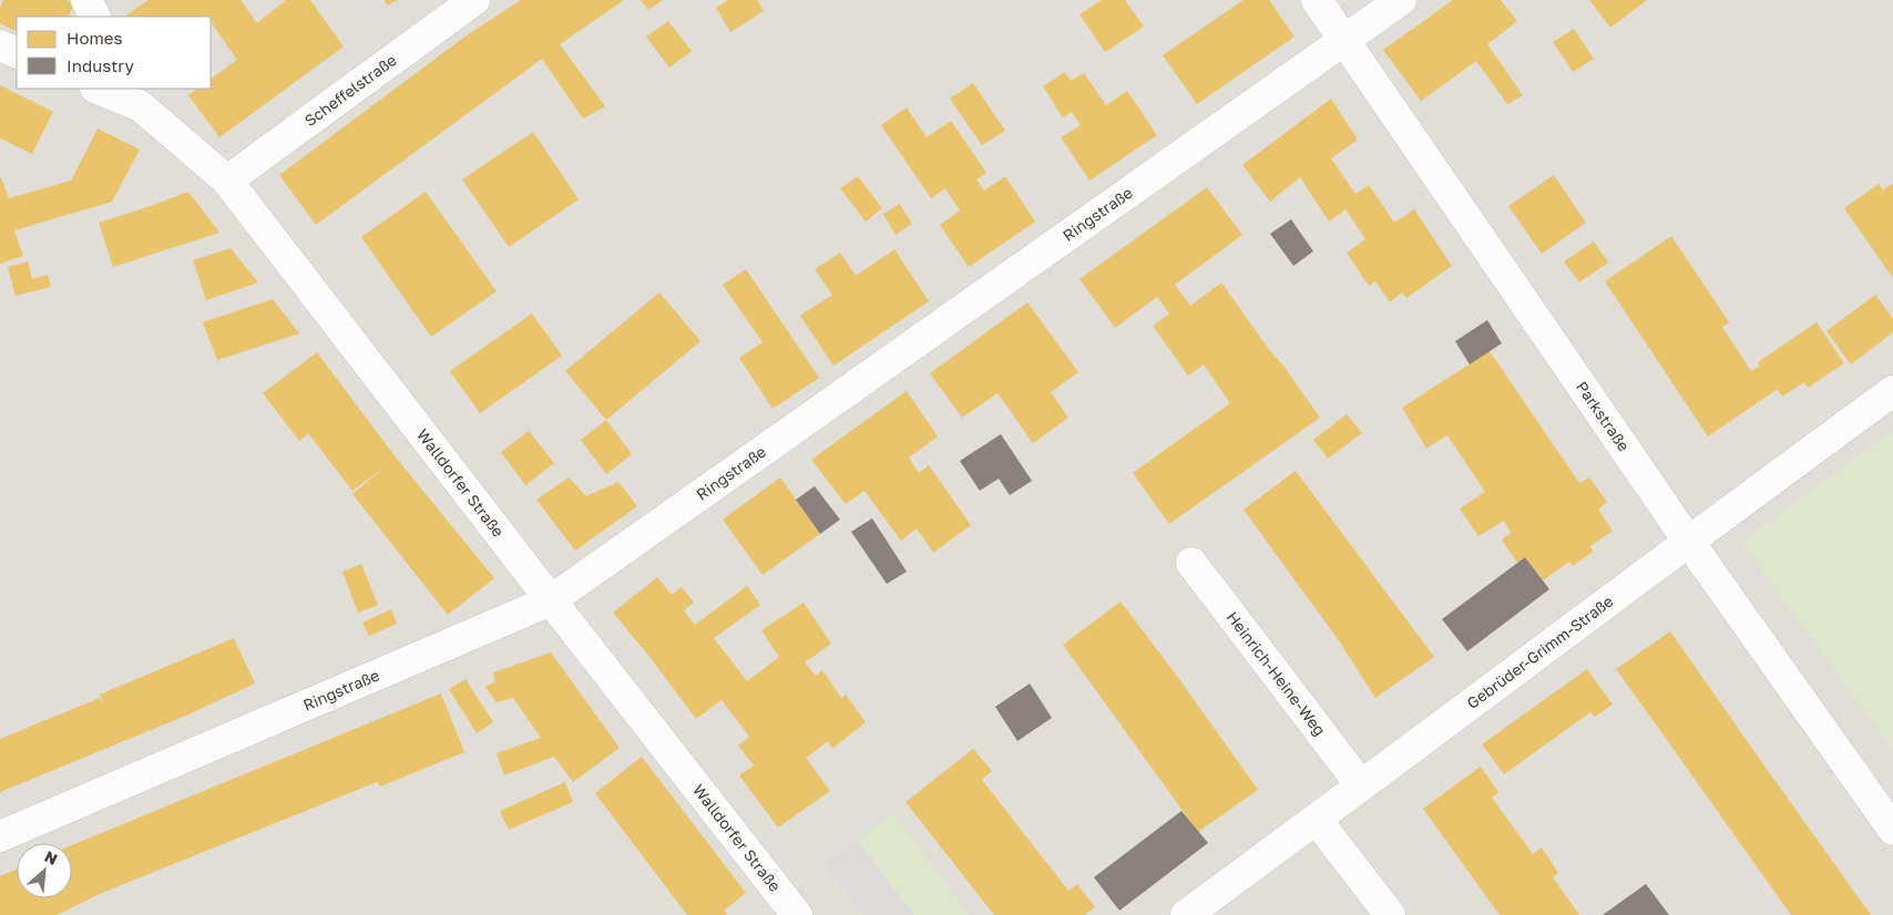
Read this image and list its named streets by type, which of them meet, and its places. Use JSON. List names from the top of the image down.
{
  "streets": {
    "street": [
      "Scheffelstraße",
      "Ringstraße",
      "Parkstraße",
      "Walldorfer Straße",
      "Gebrüder-Grimm-Straße",
      "Heinrich-Heine-Weg"
    ]
  },
  "crossings": [
    ["Scheffelstraße", "Walldorfer Straße"],
    ["Ringstraße", "Parkstraße"],
    ["Ringstraße", "Walldorfer Straße"],
    ["Parkstraße", "Gebrüder-Grimm-Straße"],
    ["Gebrüder-Grimm-Straße", "Heinrich-Heine-Weg"]
  ],
  "legend": ["Homes", "Industry"],
  "north": "top right"
}
